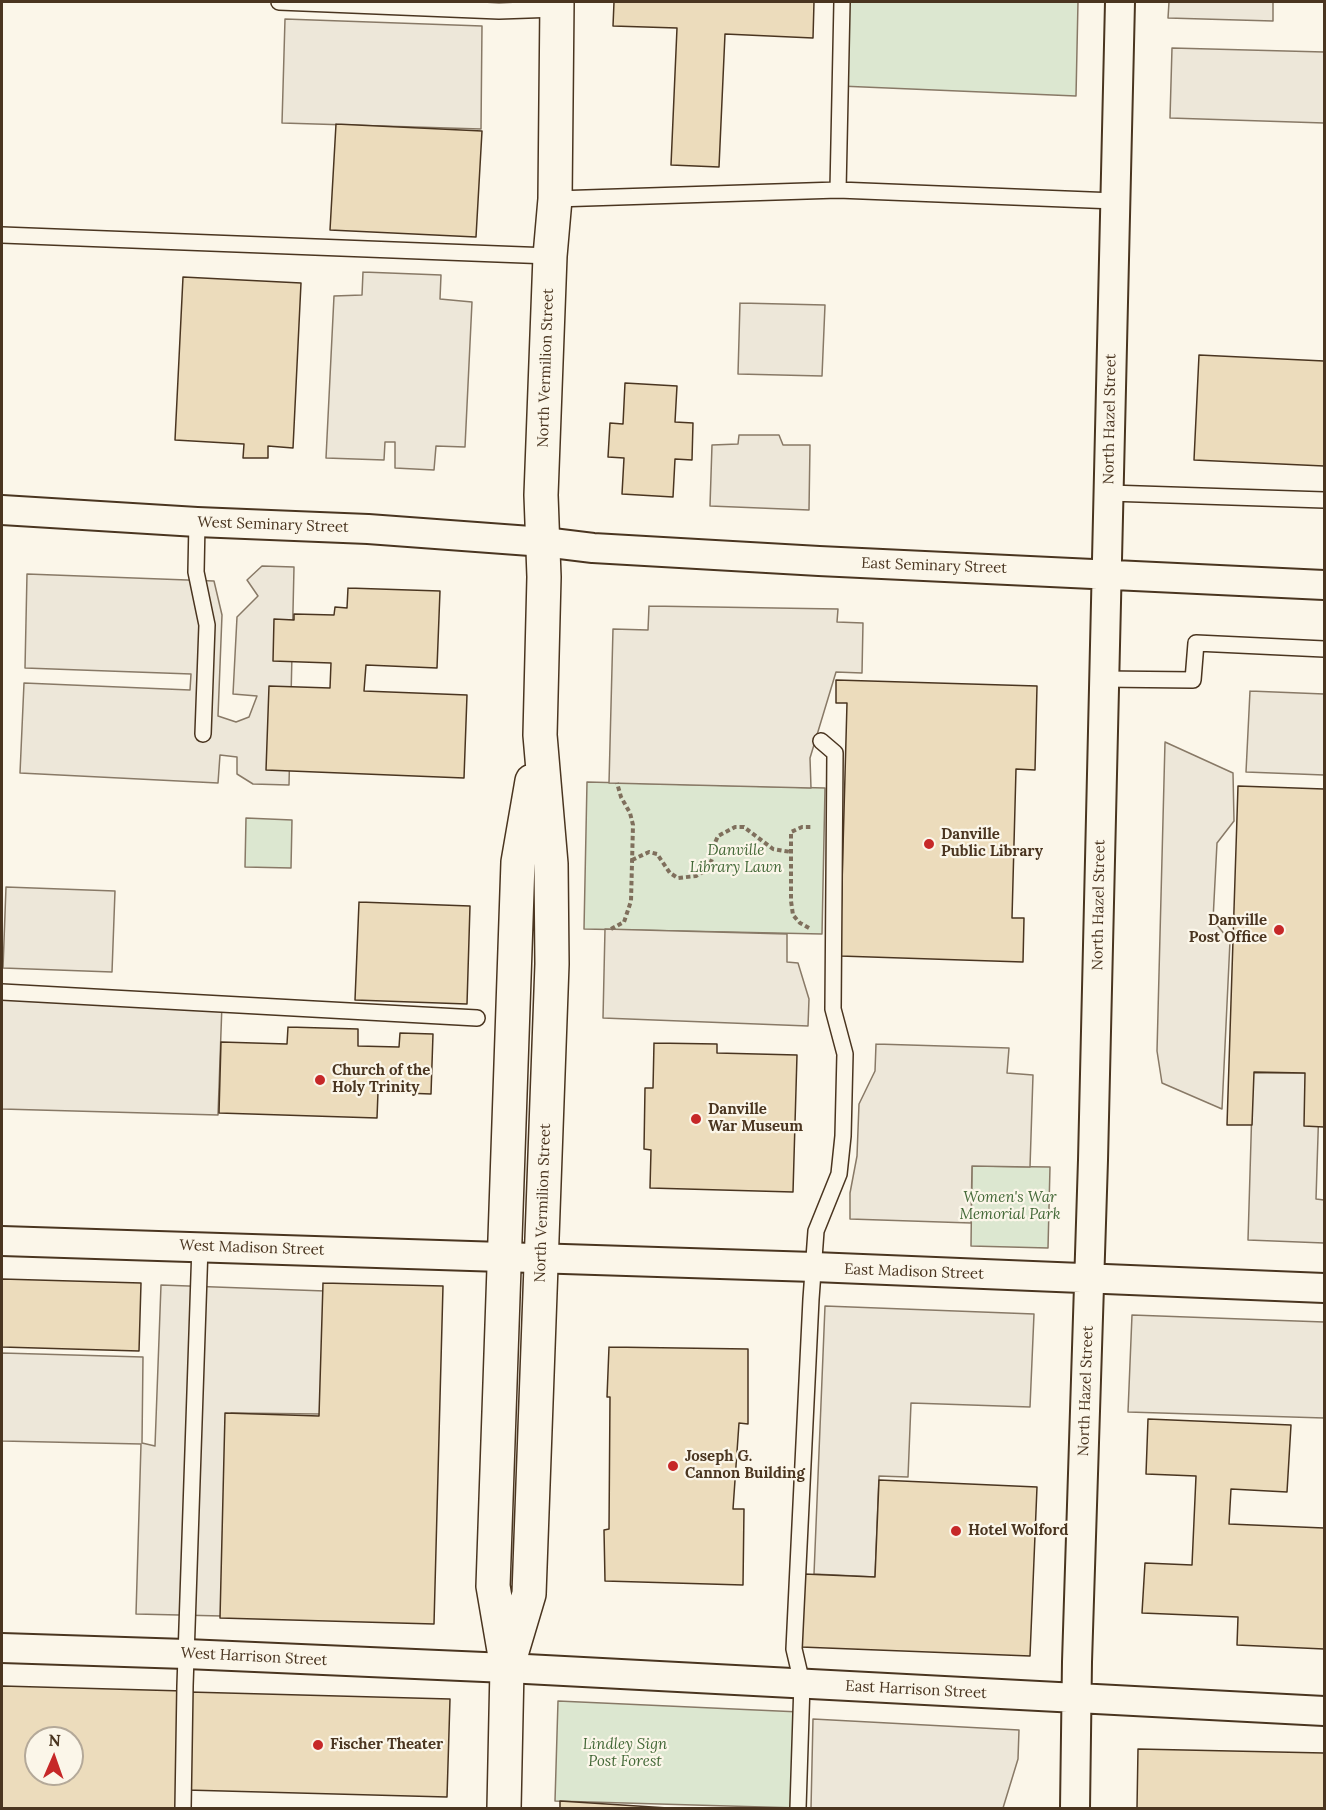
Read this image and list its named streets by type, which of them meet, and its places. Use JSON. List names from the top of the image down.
{
  "streets": {
    "main road": ["North Vermilion Street"],
    "street": [
      "North Hazel Street",
      "West Seminary Street",
      "East Seminary Street",
      "West Madison Street",
      "East Madison Street",
      "West Harrison Street",
      "East Harrison Street"
    ]
  },
  "crossings": [
    ["North Vermilion Street", "West Seminary Street"],
    ["North Vermilion Street", "East Seminary Street"],
    ["North Vermilion Street", "West Madison Street"],
    ["North Vermilion Street", "East Madison Street"],
    ["North Vermilion Street", "West Harrison Street"],
    ["North Vermilion Street", "East Harrison Street"],
    ["North Hazel Street", "East Seminary Street"],
    ["North Hazel Street", "East Madison Street"],
    ["North Hazel Street", "East Harrison Street"],
    ["West Seminary Street", "East Seminary Street"],
    ["West Madison Street", "East Madison Street"],
    ["West Harrison Street", "East Harrison Street"]
  ],
  "parks": ["Danville Library Lawn", "Women's War Memorial Park", "Lindley Sign Post Forest"],
  "places": [
    "Danville Public Library",
    "Danville Post Office",
    "Church of the Holy Trinity",
    "Danville War Museum",
    "Joseph G. Cannon Building",
    "Hotel Wolford",
    "Fischer Theater"
  ],
  "north": "top"
}
